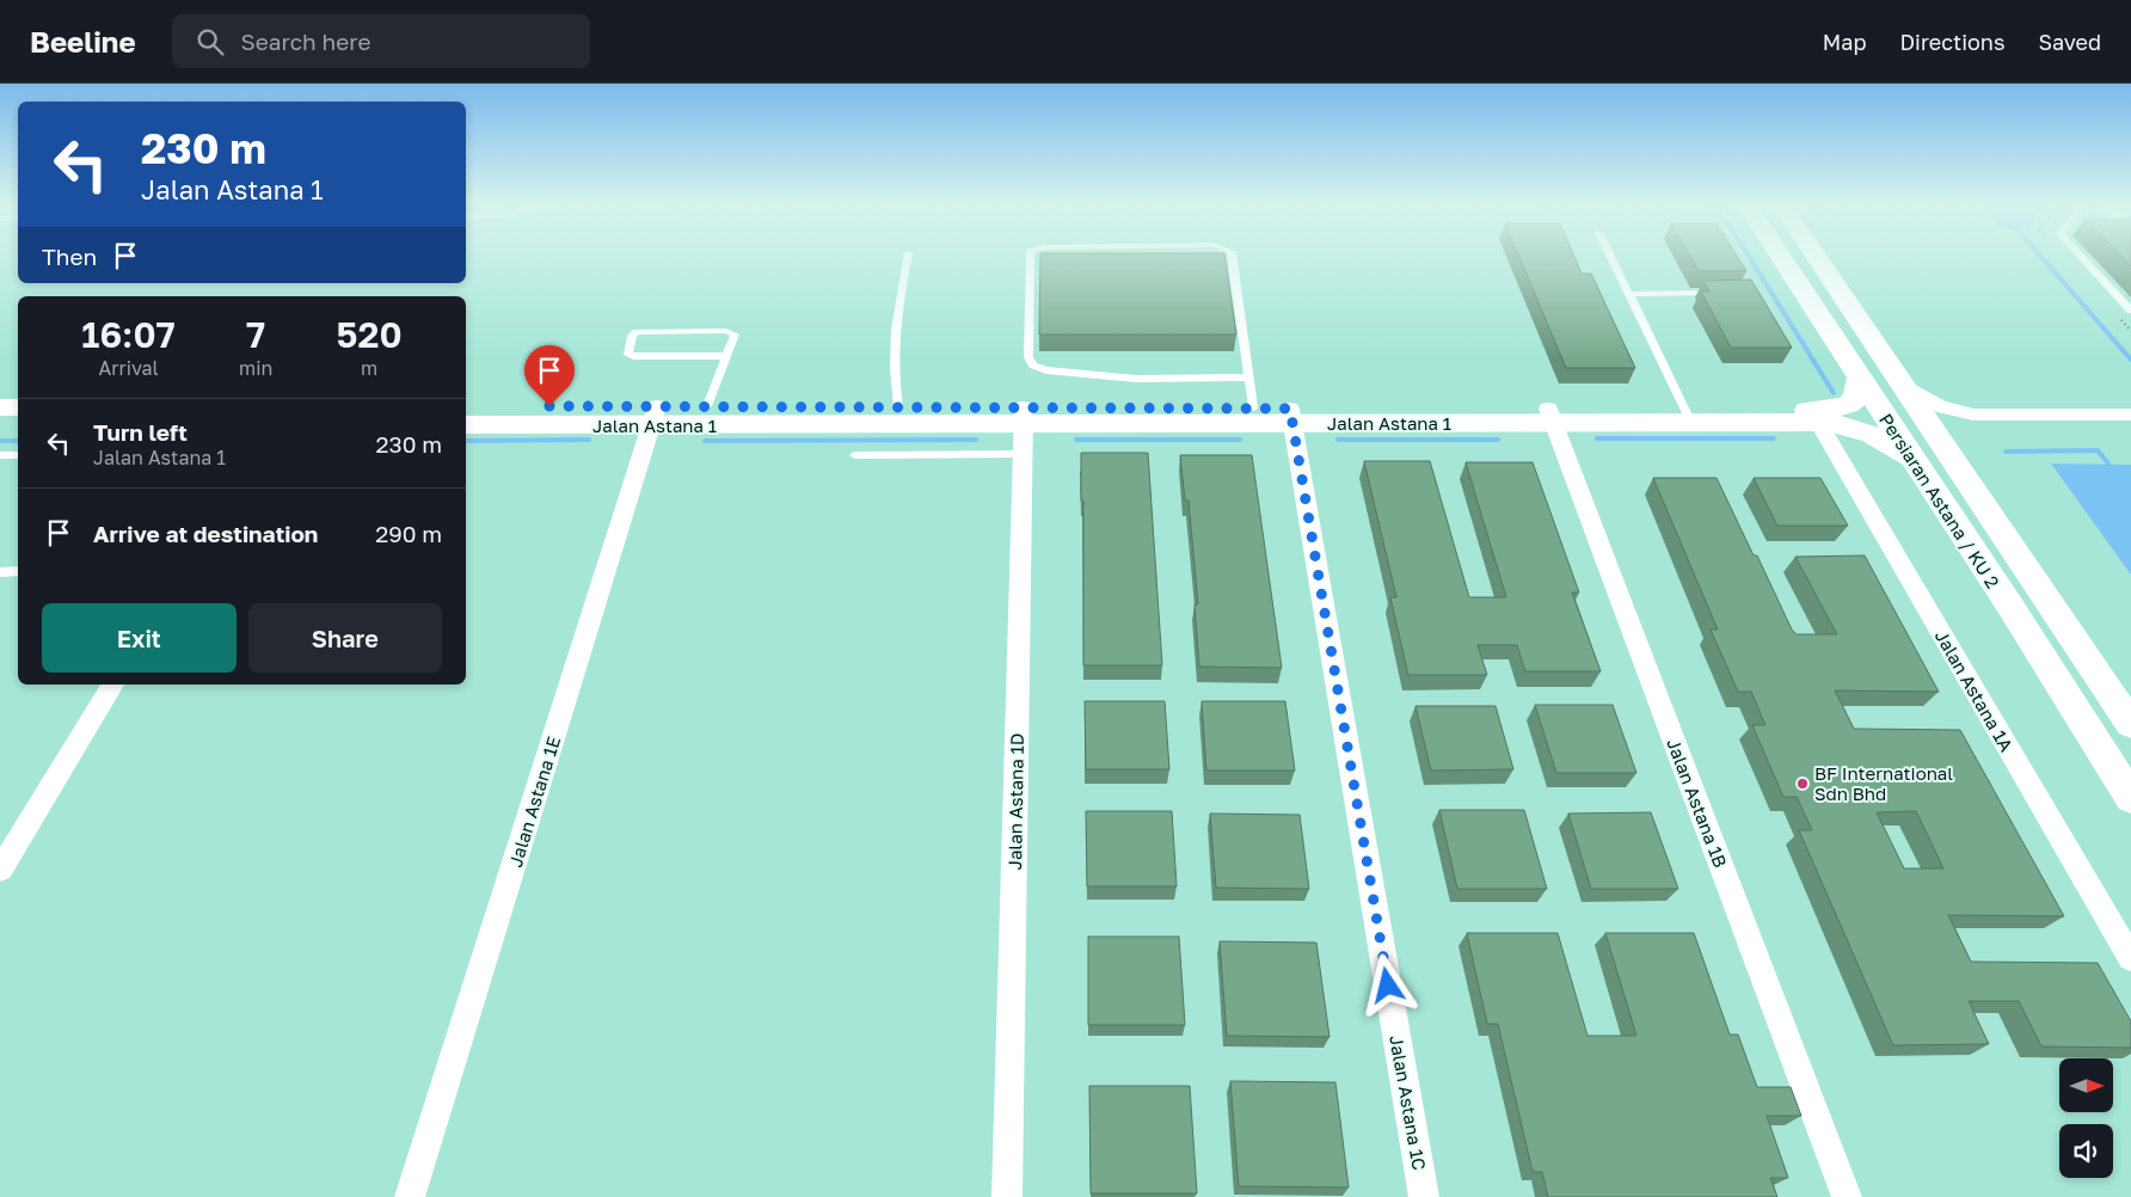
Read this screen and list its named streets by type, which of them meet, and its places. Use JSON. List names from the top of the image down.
{
  "streets": {
    "street": [
      "Jalan Astana 1",
      "Persiaran Astana / KU 2",
      "Jalan Astana 1A",
      "Jalan Astana 1E",
      "Jalan Astana 1D",
      "Jalan Astana 1B",
      "Jalan Astana 1C"
    ]
  },
  "crossings": [
    ["Jalan Astana 1", "Persiaran Astana / KU 2"],
    ["Jalan Astana 1", "Jalan Astana 1A"],
    ["Jalan Astana 1", "Jalan Astana 1E"],
    ["Jalan Astana 1", "Jalan Astana 1D"],
    ["Jalan Astana 1", "Jalan Astana 1B"],
    ["Jalan Astana 1", "Jalan Astana 1C"]
  ],
  "places": ["BF International Sdn Bhd"],
  "north": "right",
  "page": {
    "header": "Beeline",
    "search": "Search here",
    "nav": ["Map", "Directions", "Saved"],
    "turn": ["230 m", "Jalan Astana 1"],
    "then": "Then",
    "eta": [
      "16:07",
      "Arrival",
      "7",
      "min",
      "520",
      "m"
    ],
    "list": [
      {
        "name": "Turn left",
        "note": "Jalan Astana 1",
        "value": "230 m"
      },
      {
        "name": "Arrive at destination",
        "value": "290 m"
      }
    ],
    "buttons": ["Exit", "Share"]
  }
}
